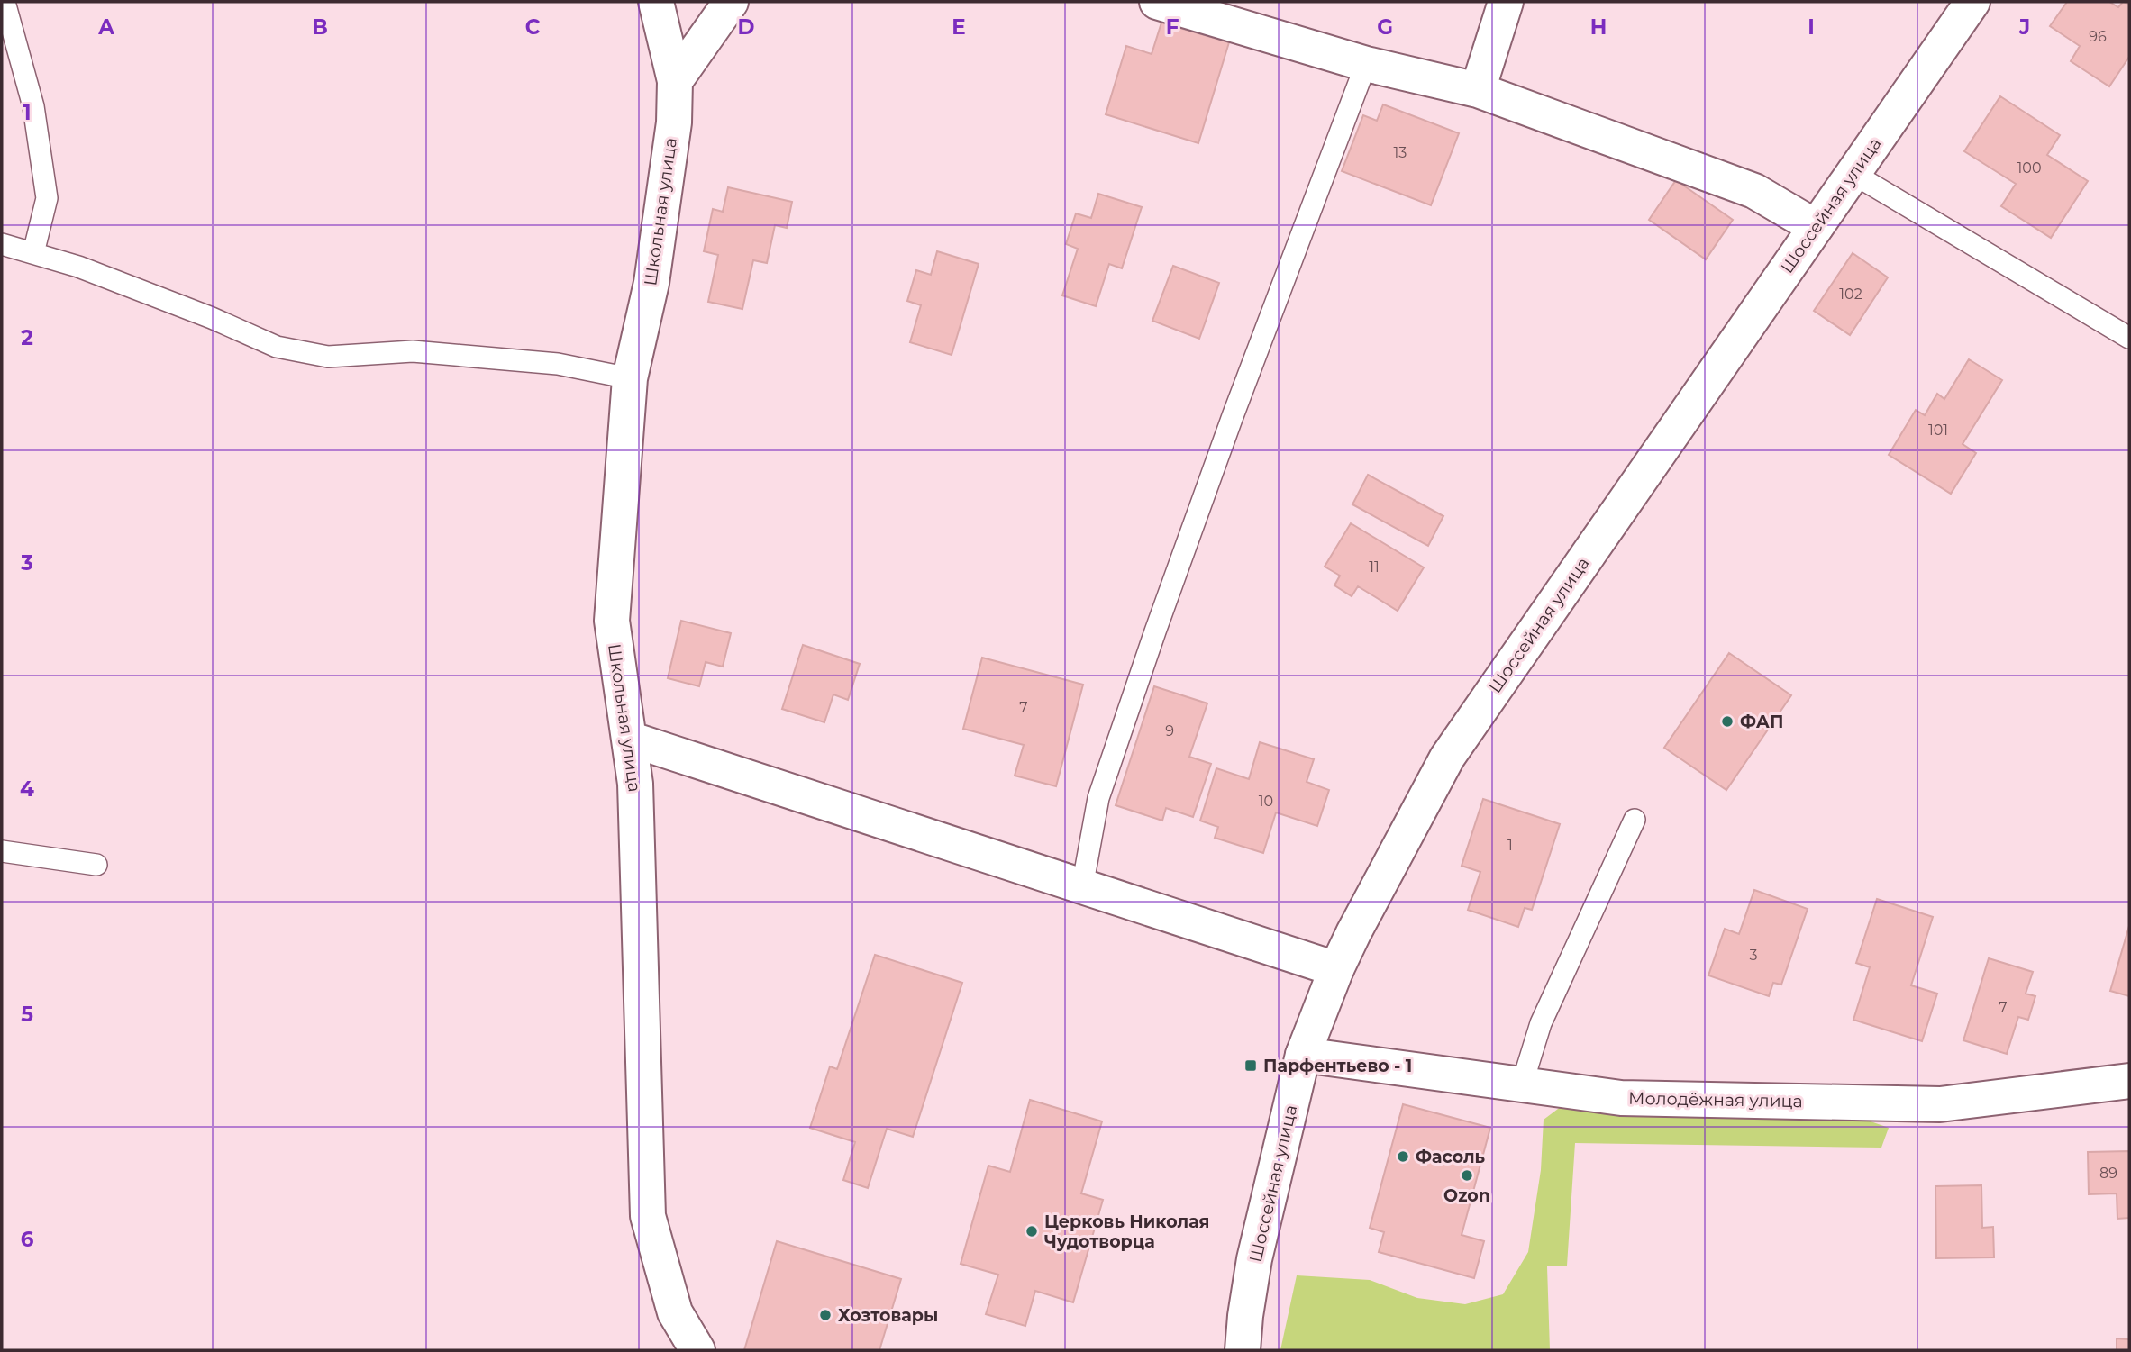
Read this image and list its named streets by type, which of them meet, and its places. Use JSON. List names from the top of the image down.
{
  "streets": {
    "street": ["Шоссейная улица", "Школьная улица", "Молодёжная улица"]
  },
  "crossings": [
    ["Шоссейная улица", "Молодёжная улица"]
  ],
  "places": {
    "other": [
      "ФАП",
      "Фасоль",
      "Ozon",
      "Церковь Николая Чудотворца",
      "Хозтовары"
    ],
    "transit": ["Парфентьево - 1"]
  },
  "house_numbers": [
    "96",
    "13",
    "100",
    "102",
    "101",
    "11",
    "7",
    "9",
    "10",
    "1",
    "3",
    "7",
    "89"
  ],
  "grid": {
    "columns": [
      "A",
      "B",
      "C",
      "D",
      "E",
      "F",
      "G",
      "H",
      "I",
      "J"
    ],
    "rows": [
      "1",
      "2",
      "3",
      "4",
      "5",
      "6"
    ]
  }
}
